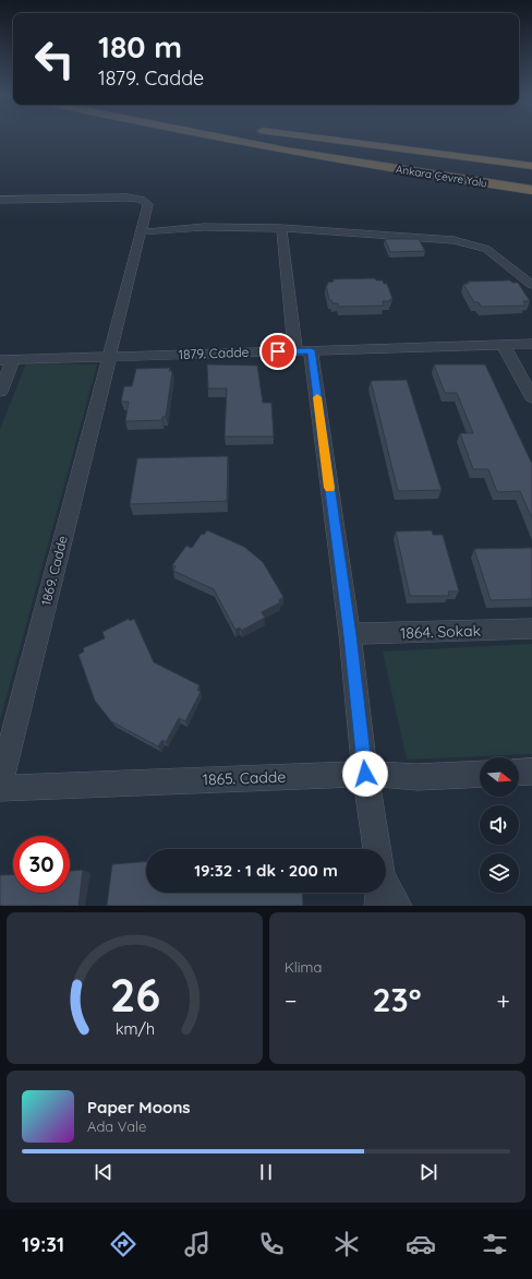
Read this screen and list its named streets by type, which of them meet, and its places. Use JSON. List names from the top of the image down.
{
  "streets": {
    "highway": ["Ankara Çevre Yolu"],
    "street": [
      "1879. Cadde",
      "1869. Cadde",
      "1864. Sokak",
      "1865. Cadde"
    ]
  },
  "crossings": [
    ["1879. Cadde", "1869. Cadde"]
  ],
  "north": "right",
  "page": {
    "turn": ["180 m", "1879. Cadde"],
    "limit": "30",
    "trip": "19:32 · 1 dk · 200 m",
    "tile": "Klima",
    "heat": ["−", "23°", "+"],
    "song": ["Paper Moons", "Ada Vale"],
    "tabs": "19:31",
    "gauge": ["26", "km/h"]
  }
}
